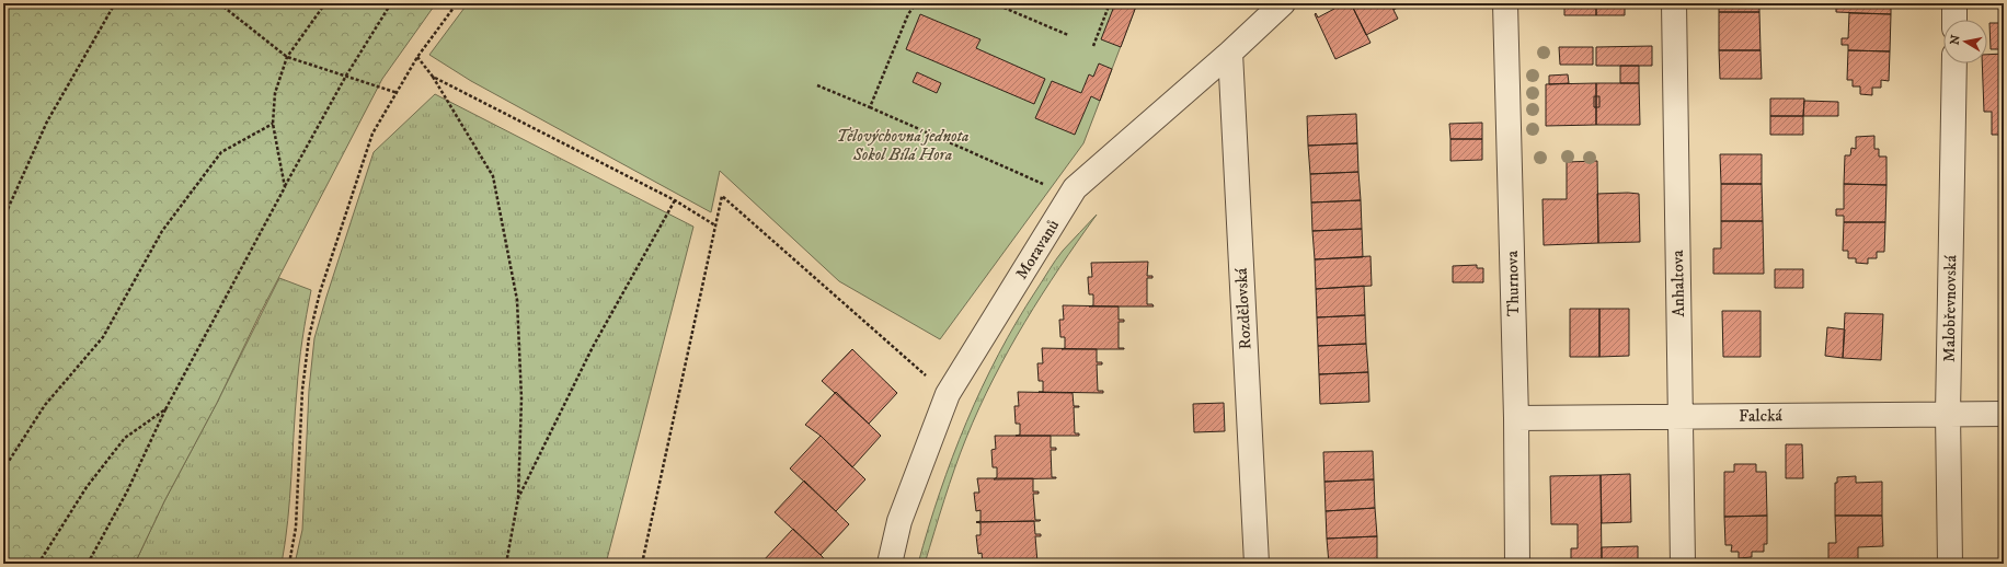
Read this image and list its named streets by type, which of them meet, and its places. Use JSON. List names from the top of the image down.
{
  "streets": {
    "street": [
      "Moravanů",
      "Thurnova",
      "Anhaltova",
      "Rozdělovská",
      "Malobřevnovská",
      "Falcká"
    ]
  },
  "crossings": [
    ["Moravanů", "Rozdělovská"],
    ["Thurnova", "Falcká"],
    ["Anhaltova", "Falcká"],
    ["Malobřevnovská", "Falcká"]
  ],
  "parks": ["Tělovýchovná jednota Sokol Bílá Hora"],
  "north": "left"
}
